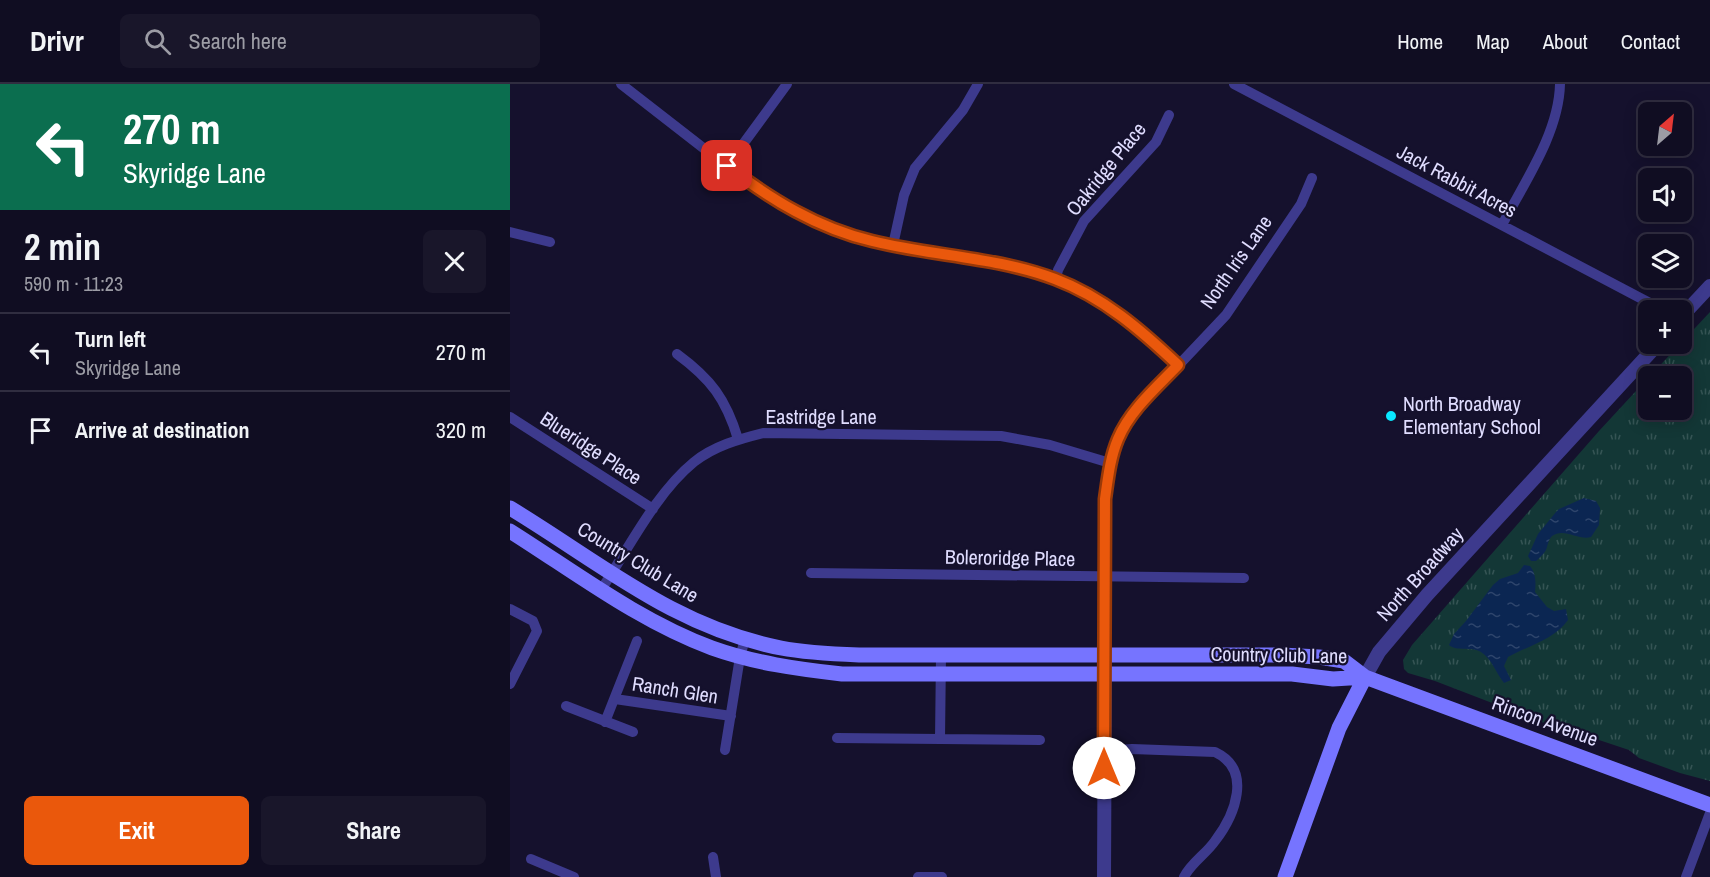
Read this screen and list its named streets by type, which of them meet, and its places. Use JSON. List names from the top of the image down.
{
  "streets": {
    "main road": ["Country Club Lane", "North Broadway", "Rincon Avenue"],
    "street": [
      "Oakridge Place",
      "Jack Rabbit Acres",
      "North Iris Lane",
      "Eastridge Lane",
      "Blueridge Place",
      "Boleroridge Place",
      "Ranch Glen"
    ]
  },
  "crossings": [
    ["North Iris Lane", "Eastridge Lane"],
    ["North Iris Lane", "Boleroridge Place"],
    ["North Iris Lane", "Country Club Lane"],
    ["Eastridge Lane", "Blueridge Place"],
    ["Eastridge Lane", "Country Club Lane"],
    ["Country Club Lane", "North Broadway"],
    ["Country Club Lane", "Ranch Glen"],
    ["Country Club Lane", "Rincon Avenue"],
    ["North Broadway", "Rincon Avenue"]
  ],
  "places": ["North Broadway Elementary School"],
  "north": "top right",
  "page": {
    "header": "Drivr",
    "search": "Search here",
    "nav": [
      "Home",
      "Map",
      "About",
      "Contact"
    ],
    "turn": ["270 m", "Skyridge Lane"],
    "map_buttons": ["+", "−"],
    "heading": ["2 min", "590 m · 11:23"],
    "list": [
      {
        "name": "Turn left",
        "note": "Skyridge Lane",
        "value": "270 m"
      },
      {
        "name": "Arrive at destination",
        "value": "320 m"
      }
    ],
    "buttons": ["Exit", "Share"]
  }
}
